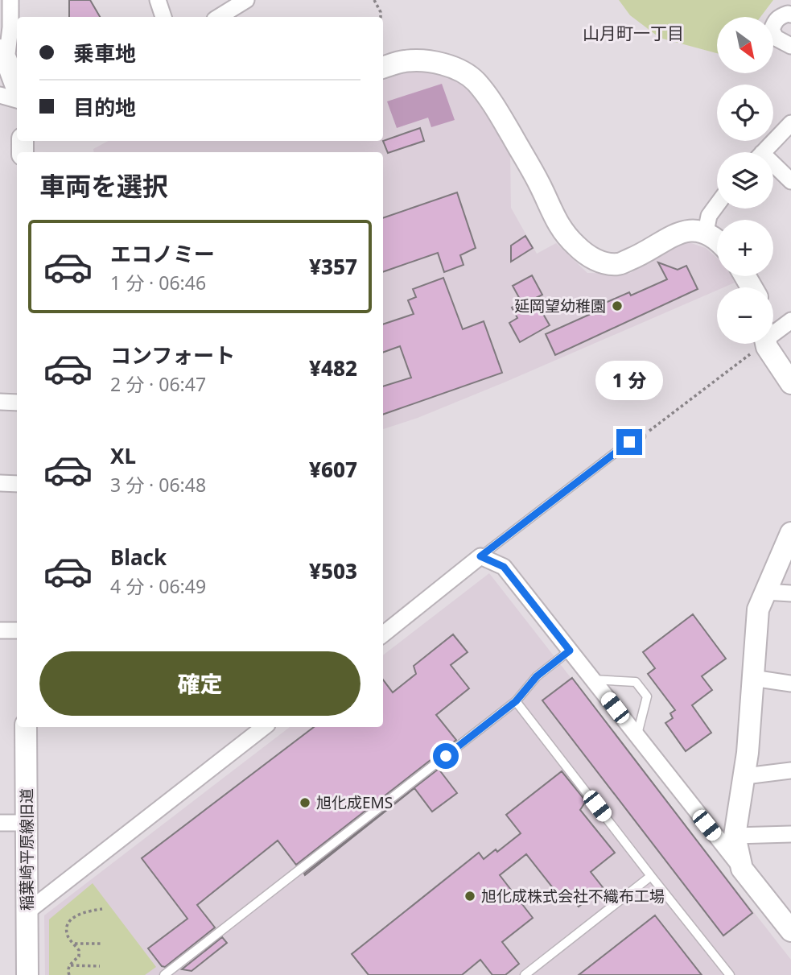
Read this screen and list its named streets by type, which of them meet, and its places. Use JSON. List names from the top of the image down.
{
  "streets": {
    "street": ["稲葉崎平原線旧道"]
  },
  "districts": ["山月町一丁目"],
  "places": ["延岡望幼稚園", "旭化成EMS", "旭化成株式会社不織布工場"],
  "north": "bottom right",
  "page": {
    "map_buttons": ["+", "−"],
    "banner": ["乗車地", "目的地"],
    "heading": "車両を選択",
    "list": [
      {
        "name": "エコノミー",
        "note": "1 分 · 06:46",
        "value": "¥357"
      },
      {
        "name": "コンフォート",
        "note": "2 分 · 06:47",
        "value": "¥482"
      },
      {
        "name": "XL",
        "note": "3 分 · 06:48",
        "value": "¥607"
      },
      {
        "name": "Black",
        "note": "4 分 · 06:49",
        "value": "¥503"
      }
    ],
    "bubble": "1 分",
    "buttons": "確定"
  }
}
